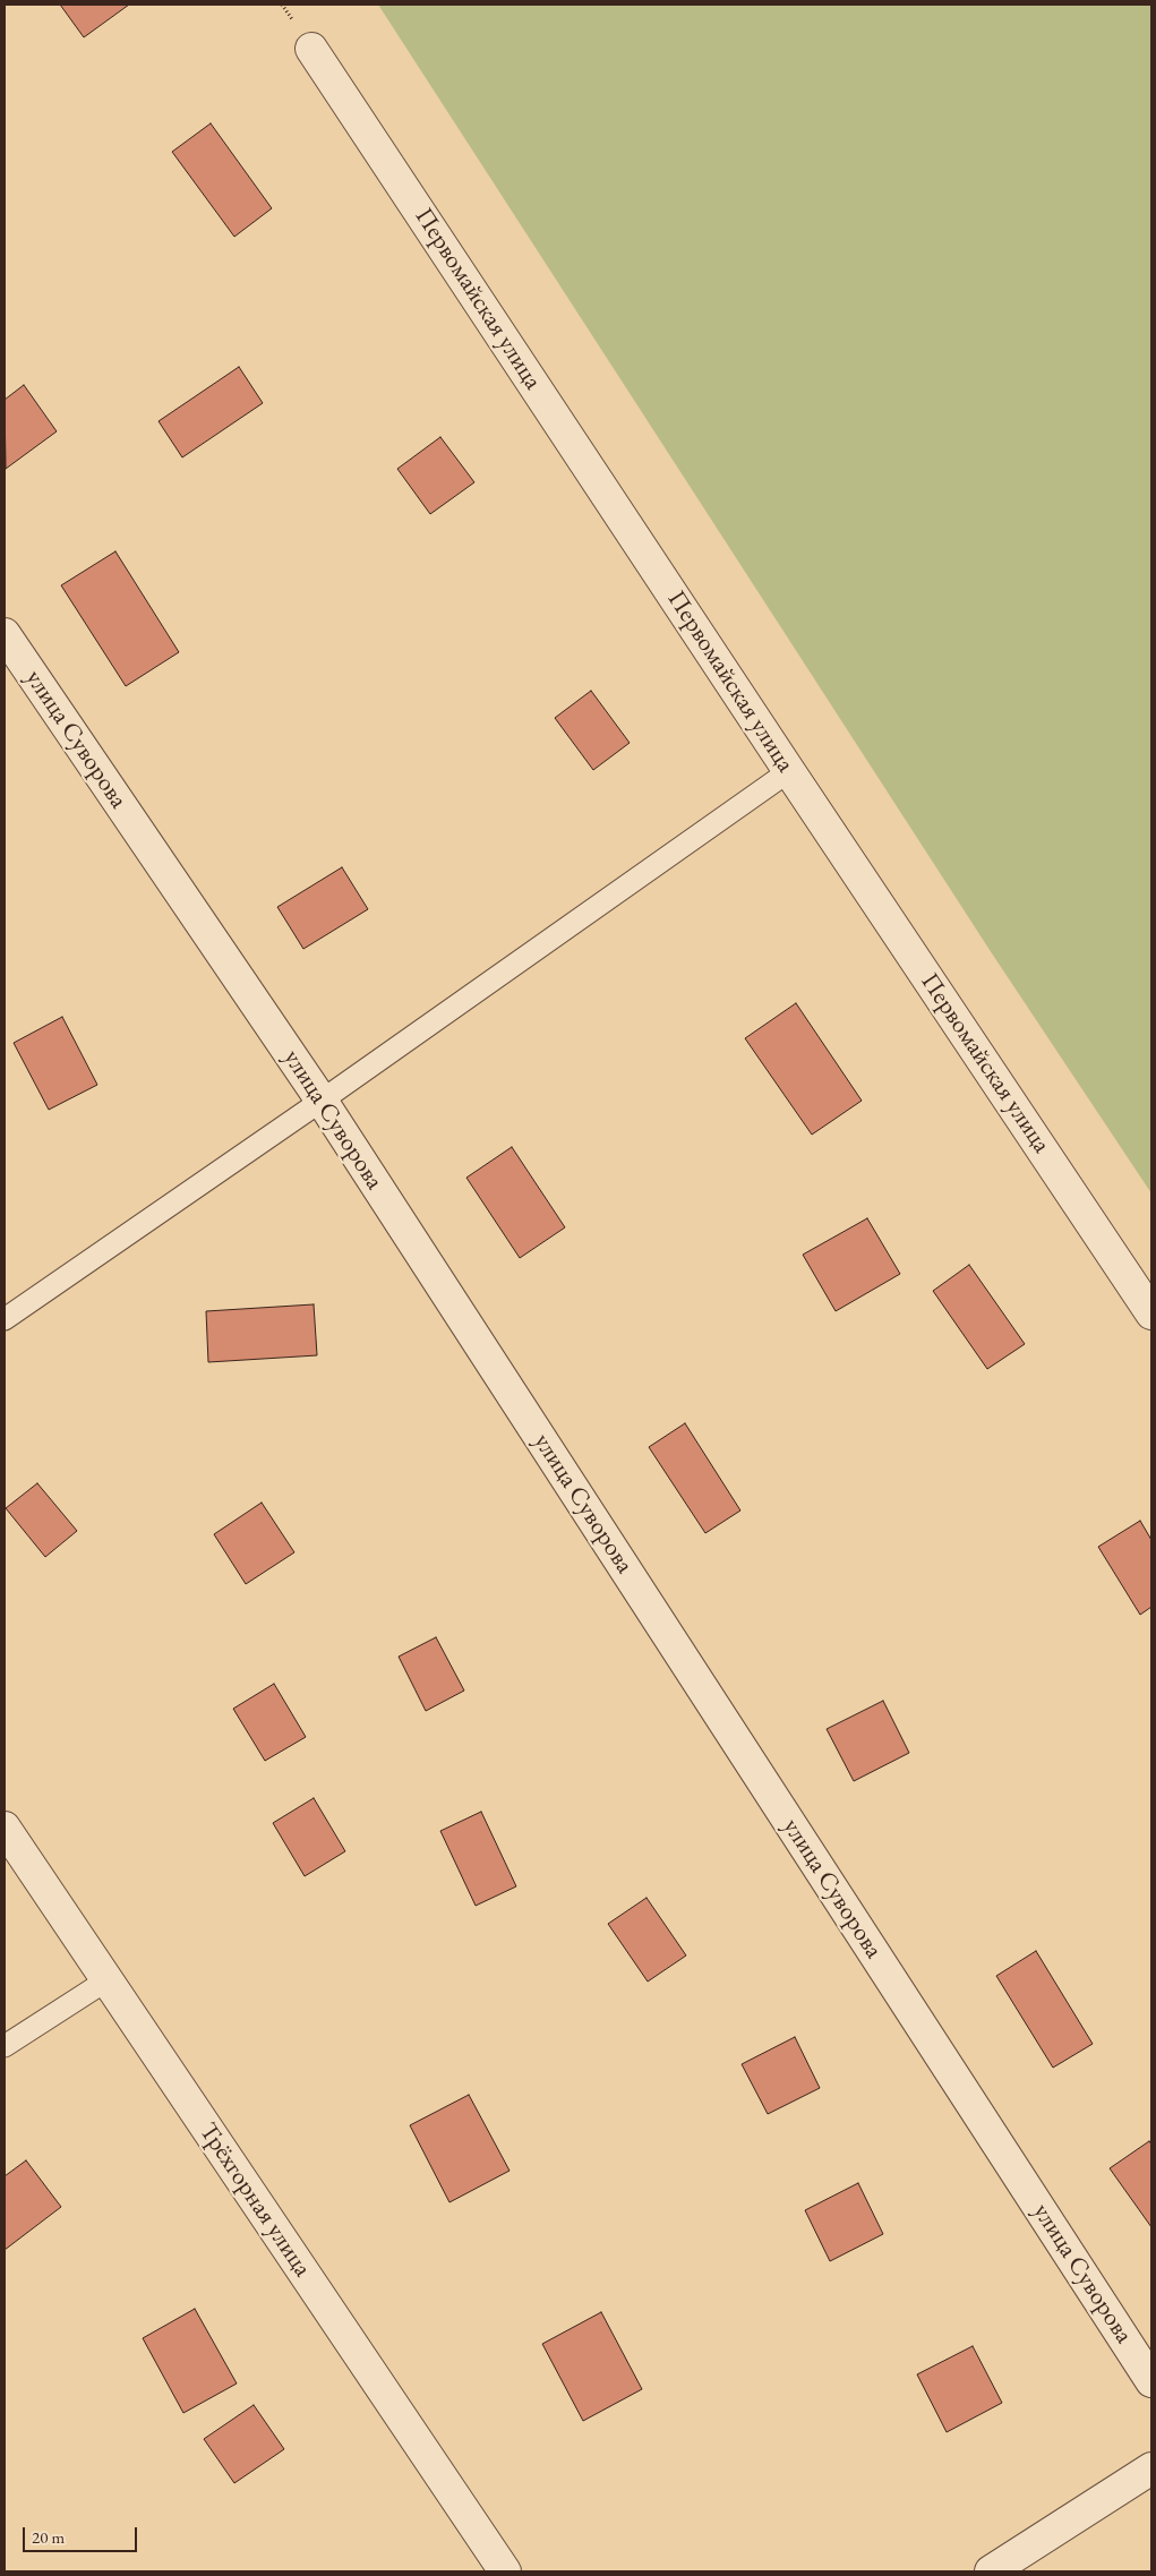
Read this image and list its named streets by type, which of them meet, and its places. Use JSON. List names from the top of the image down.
{
  "streets": {
    "street": ["Первомайская улица", "улица Суворова", "Трёхгорная улица"]
  },
  "scale_bar": "20 m"
}
